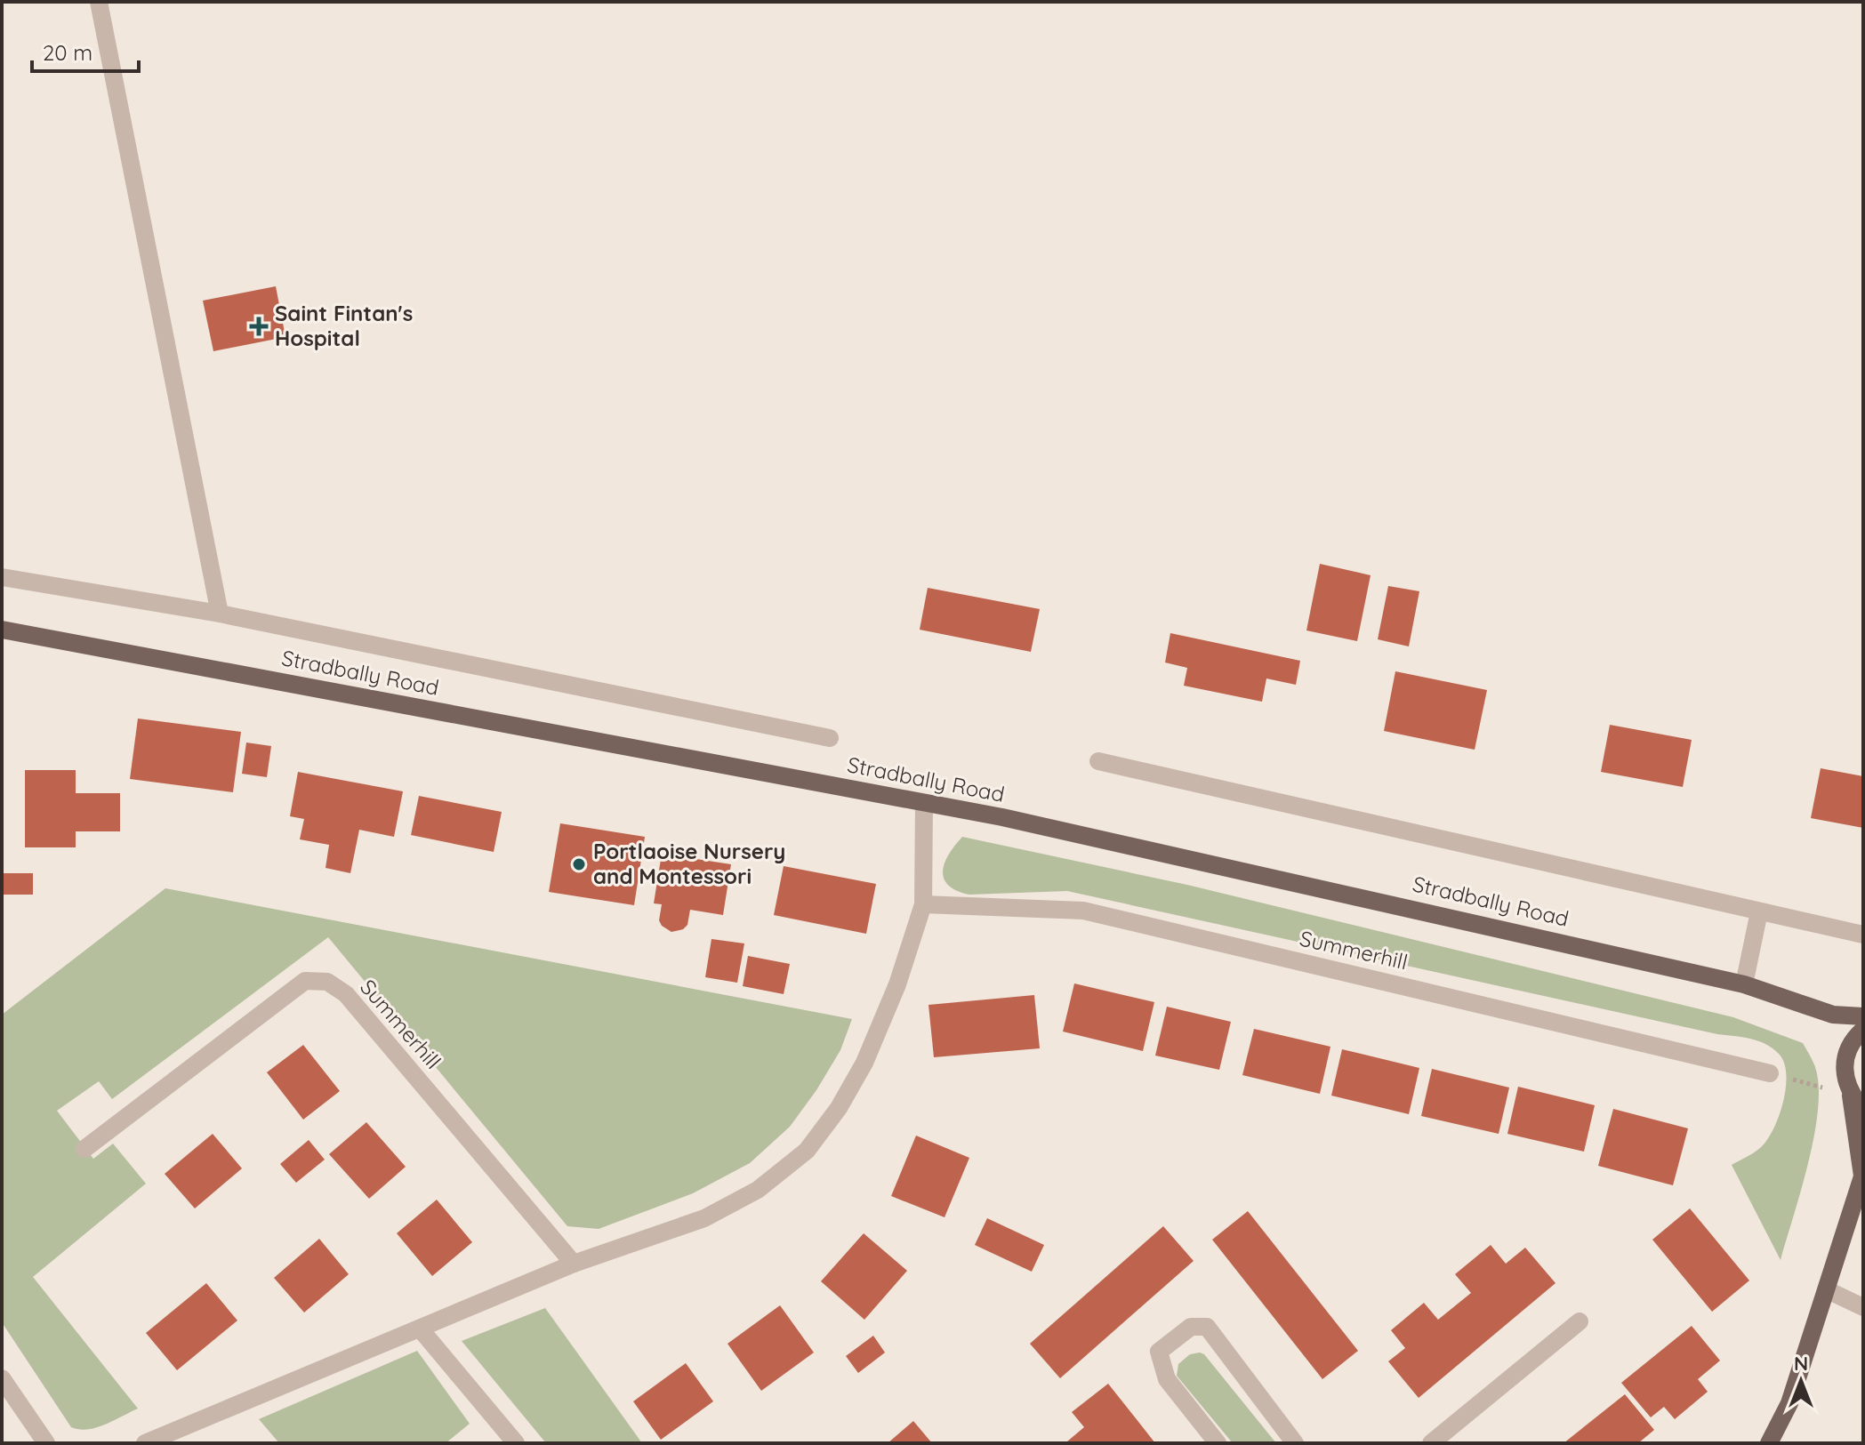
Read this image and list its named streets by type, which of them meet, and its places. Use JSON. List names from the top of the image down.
{
  "streets": {
    "main road": ["Stradbally Road"],
    "street": ["Summerhill"]
  },
  "places": {
    "health": ["Saint Fintan's Hospital"],
    "other": ["Portlaoise Nursery and Montessori"]
  },
  "scale_bar": "20 m",
  "north": "top"
}
